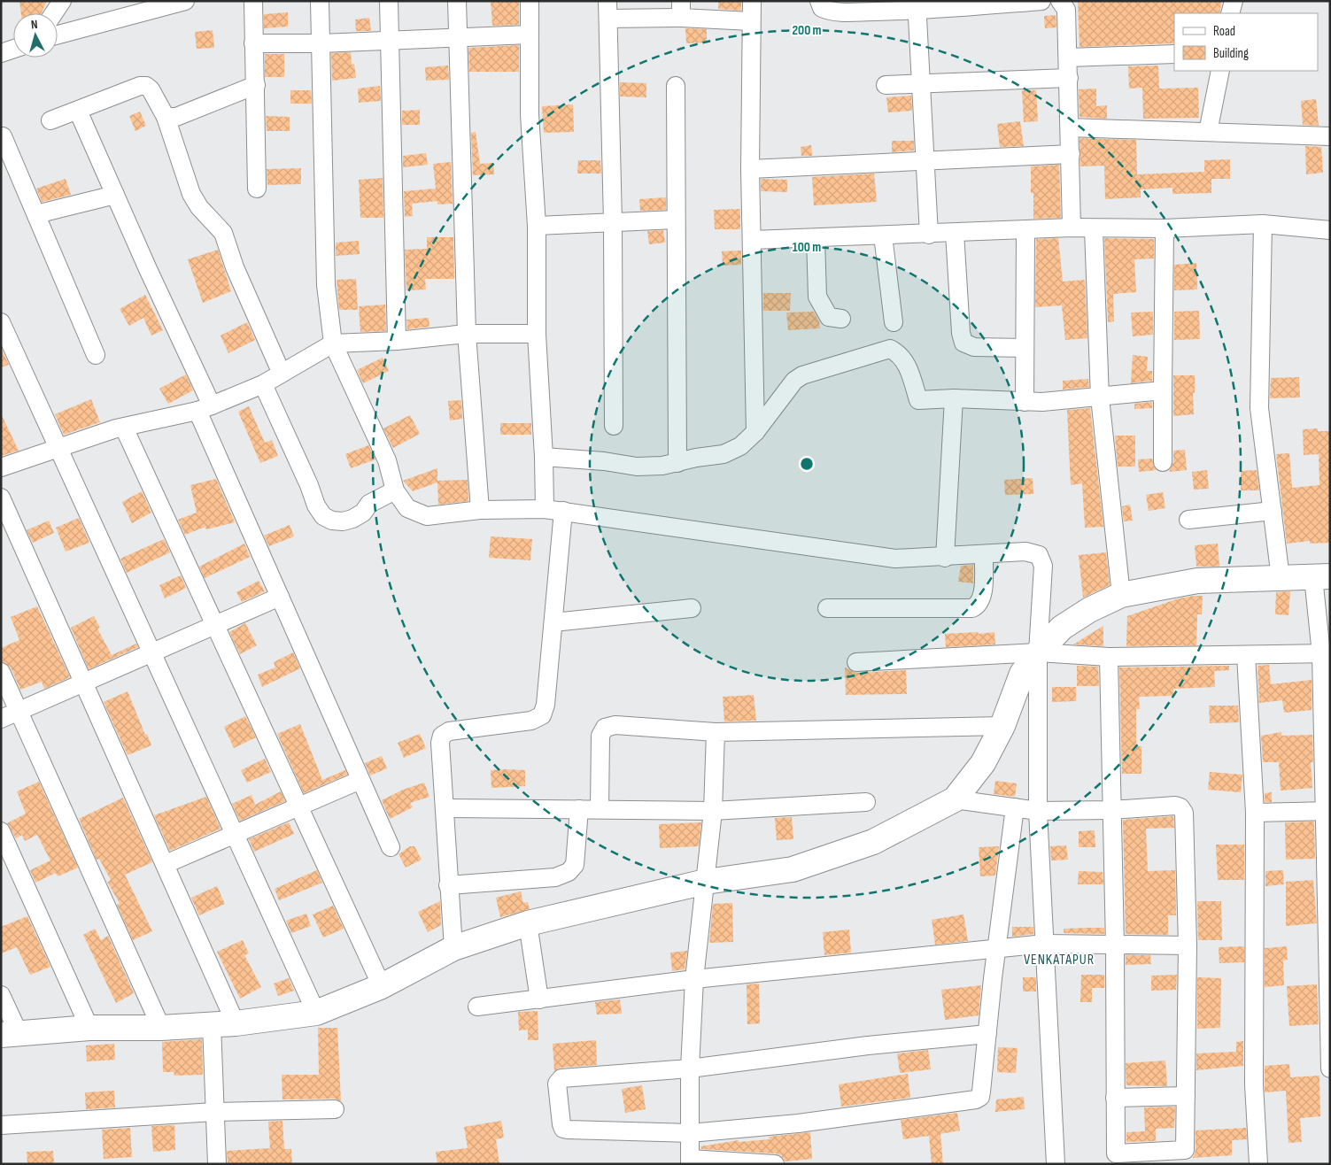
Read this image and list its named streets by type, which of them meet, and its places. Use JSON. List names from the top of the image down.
{
  "districts": ["VENKATAPUR"],
  "legend": ["Road", "Building"],
  "north": "top",
  "rings": ["200 m", "100 m"]
}
